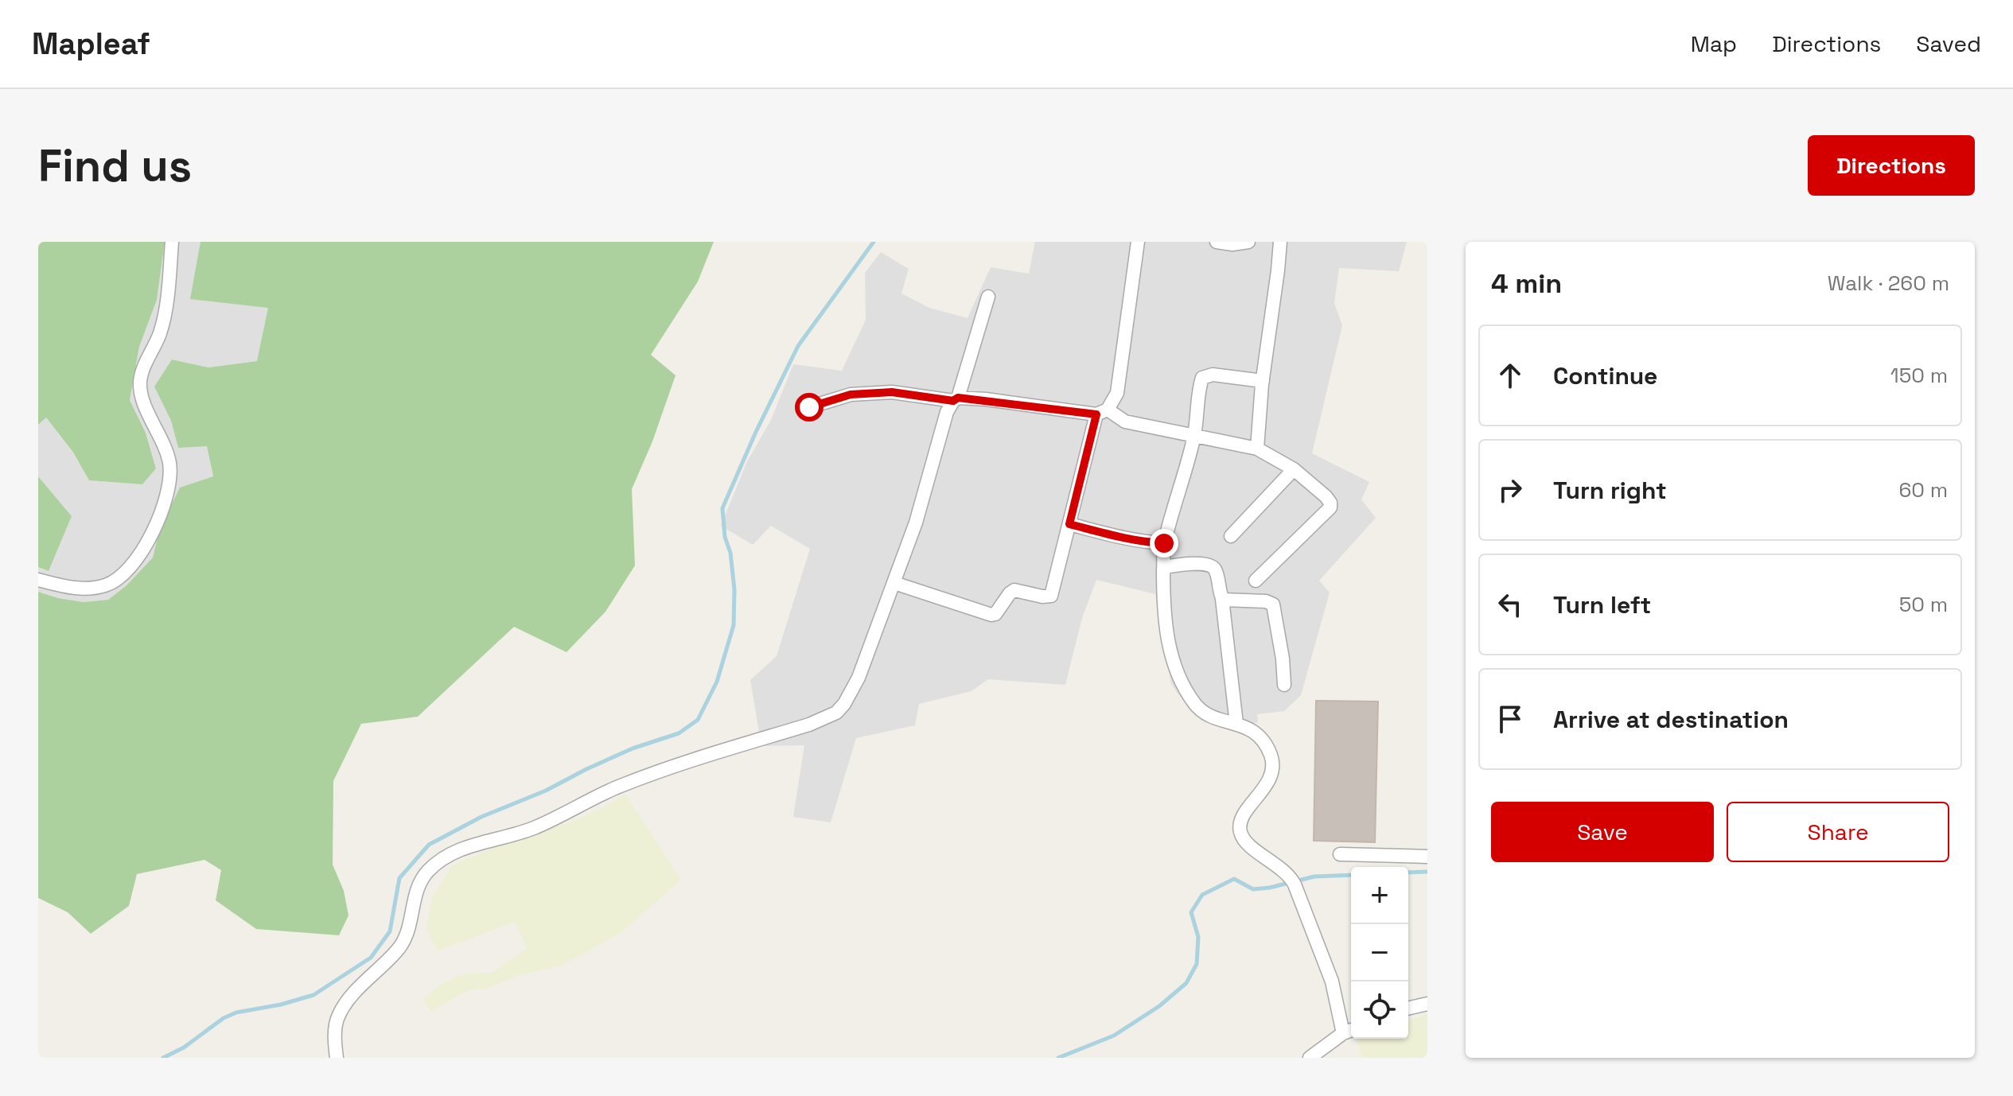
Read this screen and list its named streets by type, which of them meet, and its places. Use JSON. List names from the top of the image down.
{
  "page": {
    "header": "Mapleaf",
    "nav": ["Map", "Directions", "Saved"],
    "buttons": [
      "Directions",
      ["Save", "Share"]
    ],
    "title": "Find us",
    "heading": ["4 min", "Walk · 260 m"],
    "list": [
      ["Continue", "150 m"],
      ["Turn right", "60 m"],
      ["Turn left", "50 m"],
      "Arrive at destination"
    ],
    "map_buttons": ["+", "−"]
  }
}
